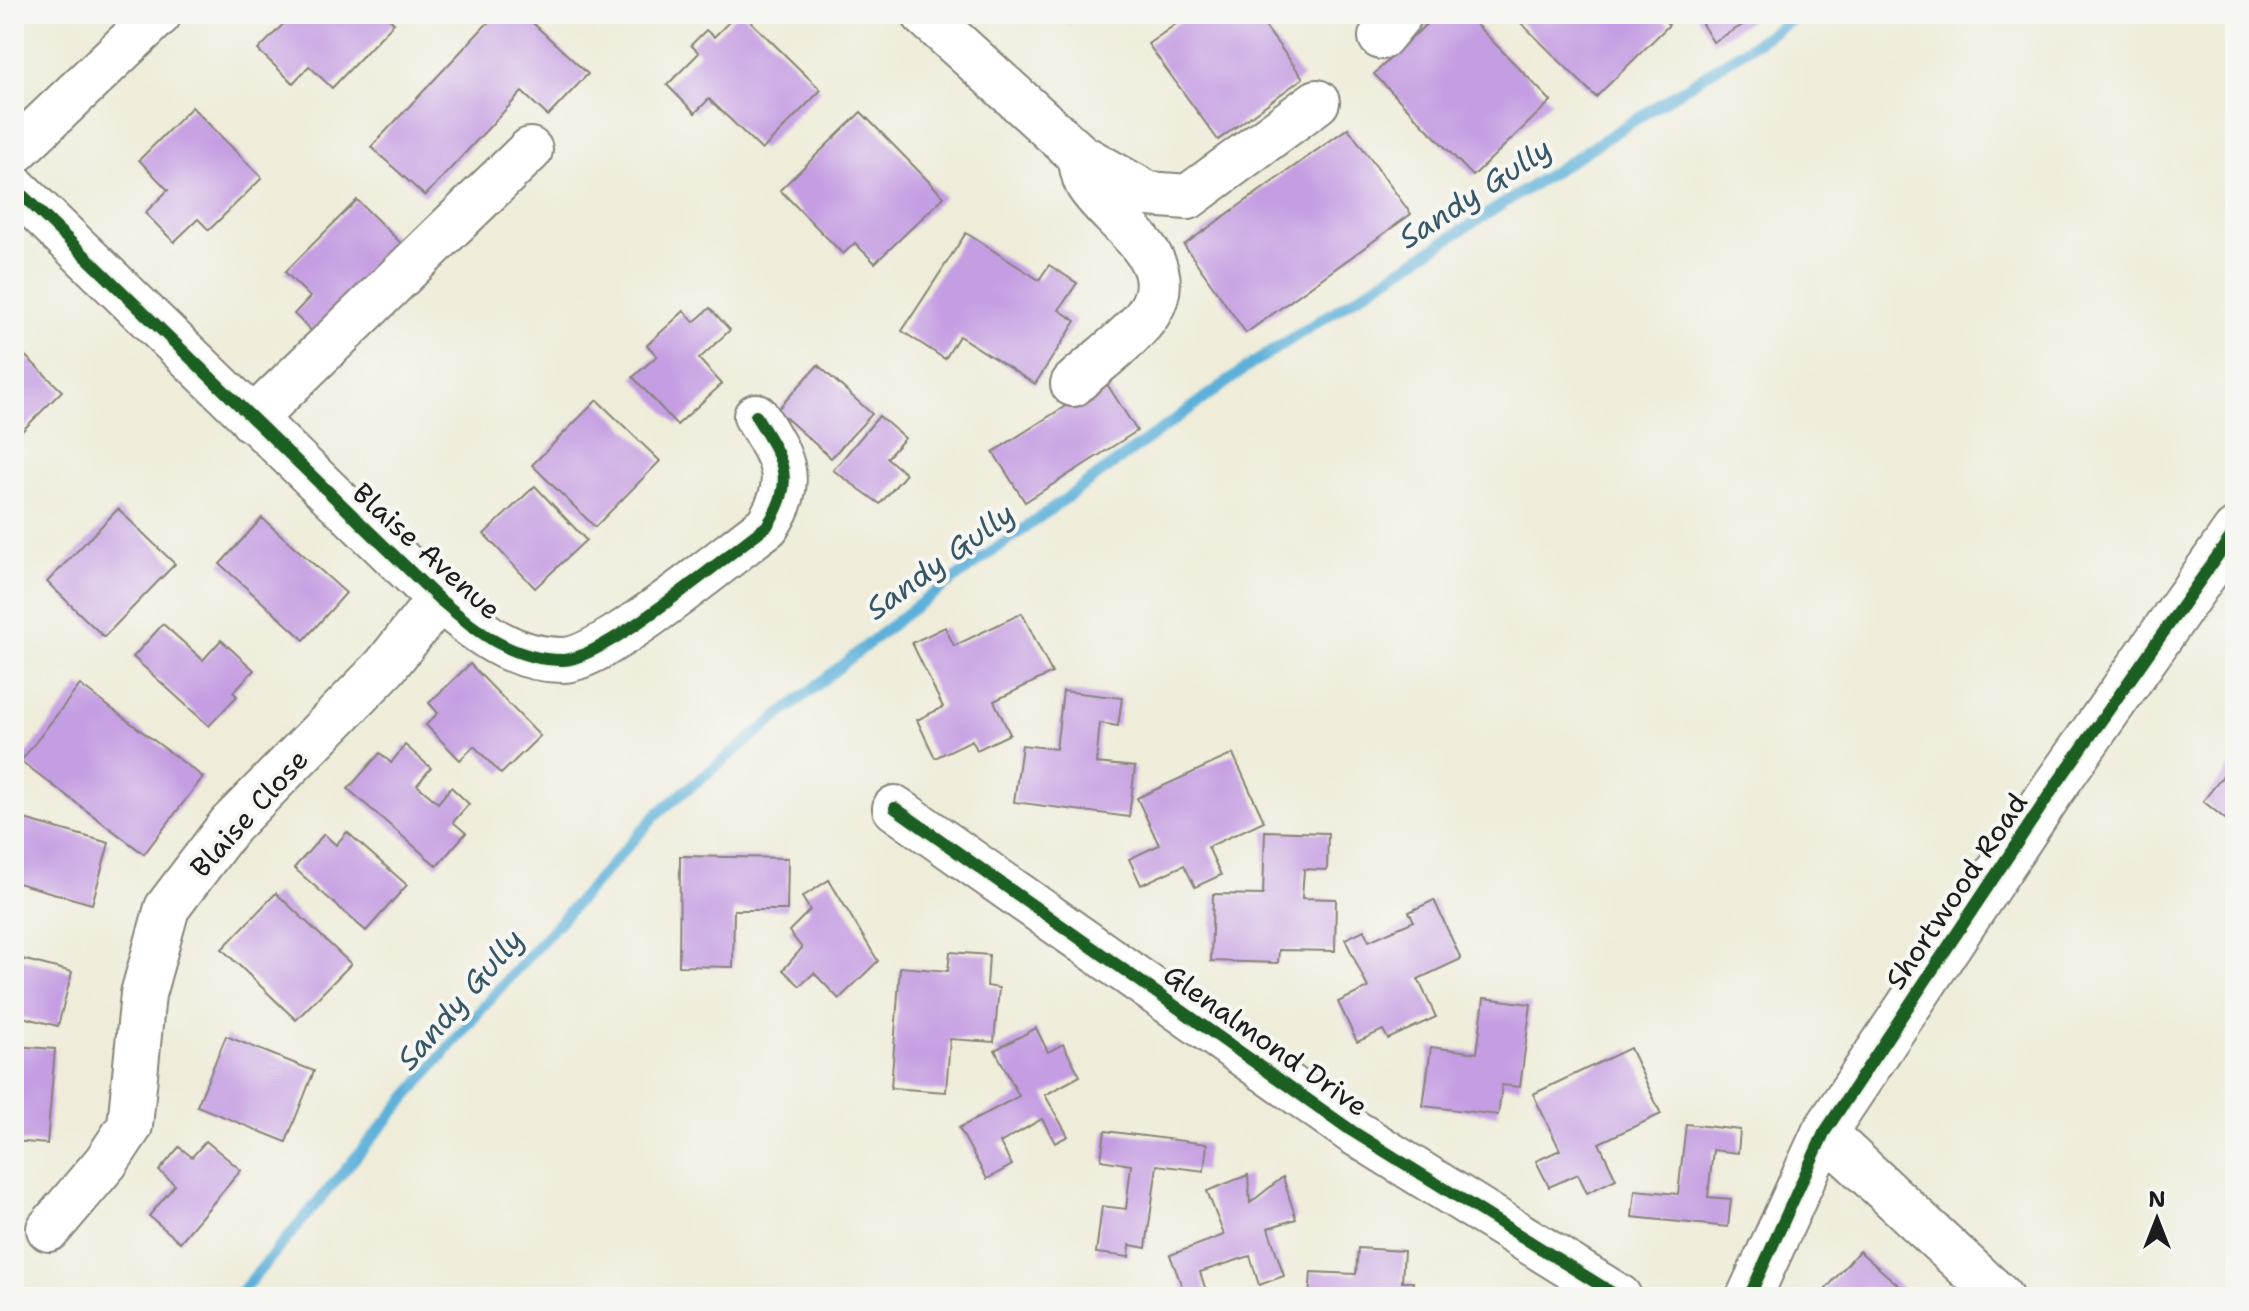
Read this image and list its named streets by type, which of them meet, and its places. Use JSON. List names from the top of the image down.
{
  "streets": {
    "street": [
      "Blaise Avenue",
      "Blaise Close",
      "Shortwood Road",
      "Glenalmond Drive"
    ]
  },
  "crossings": [
    ["Blaise Avenue", "Blaise Close"]
  ],
  "water": ["Sandy Gully"],
  "north": "top"
}
